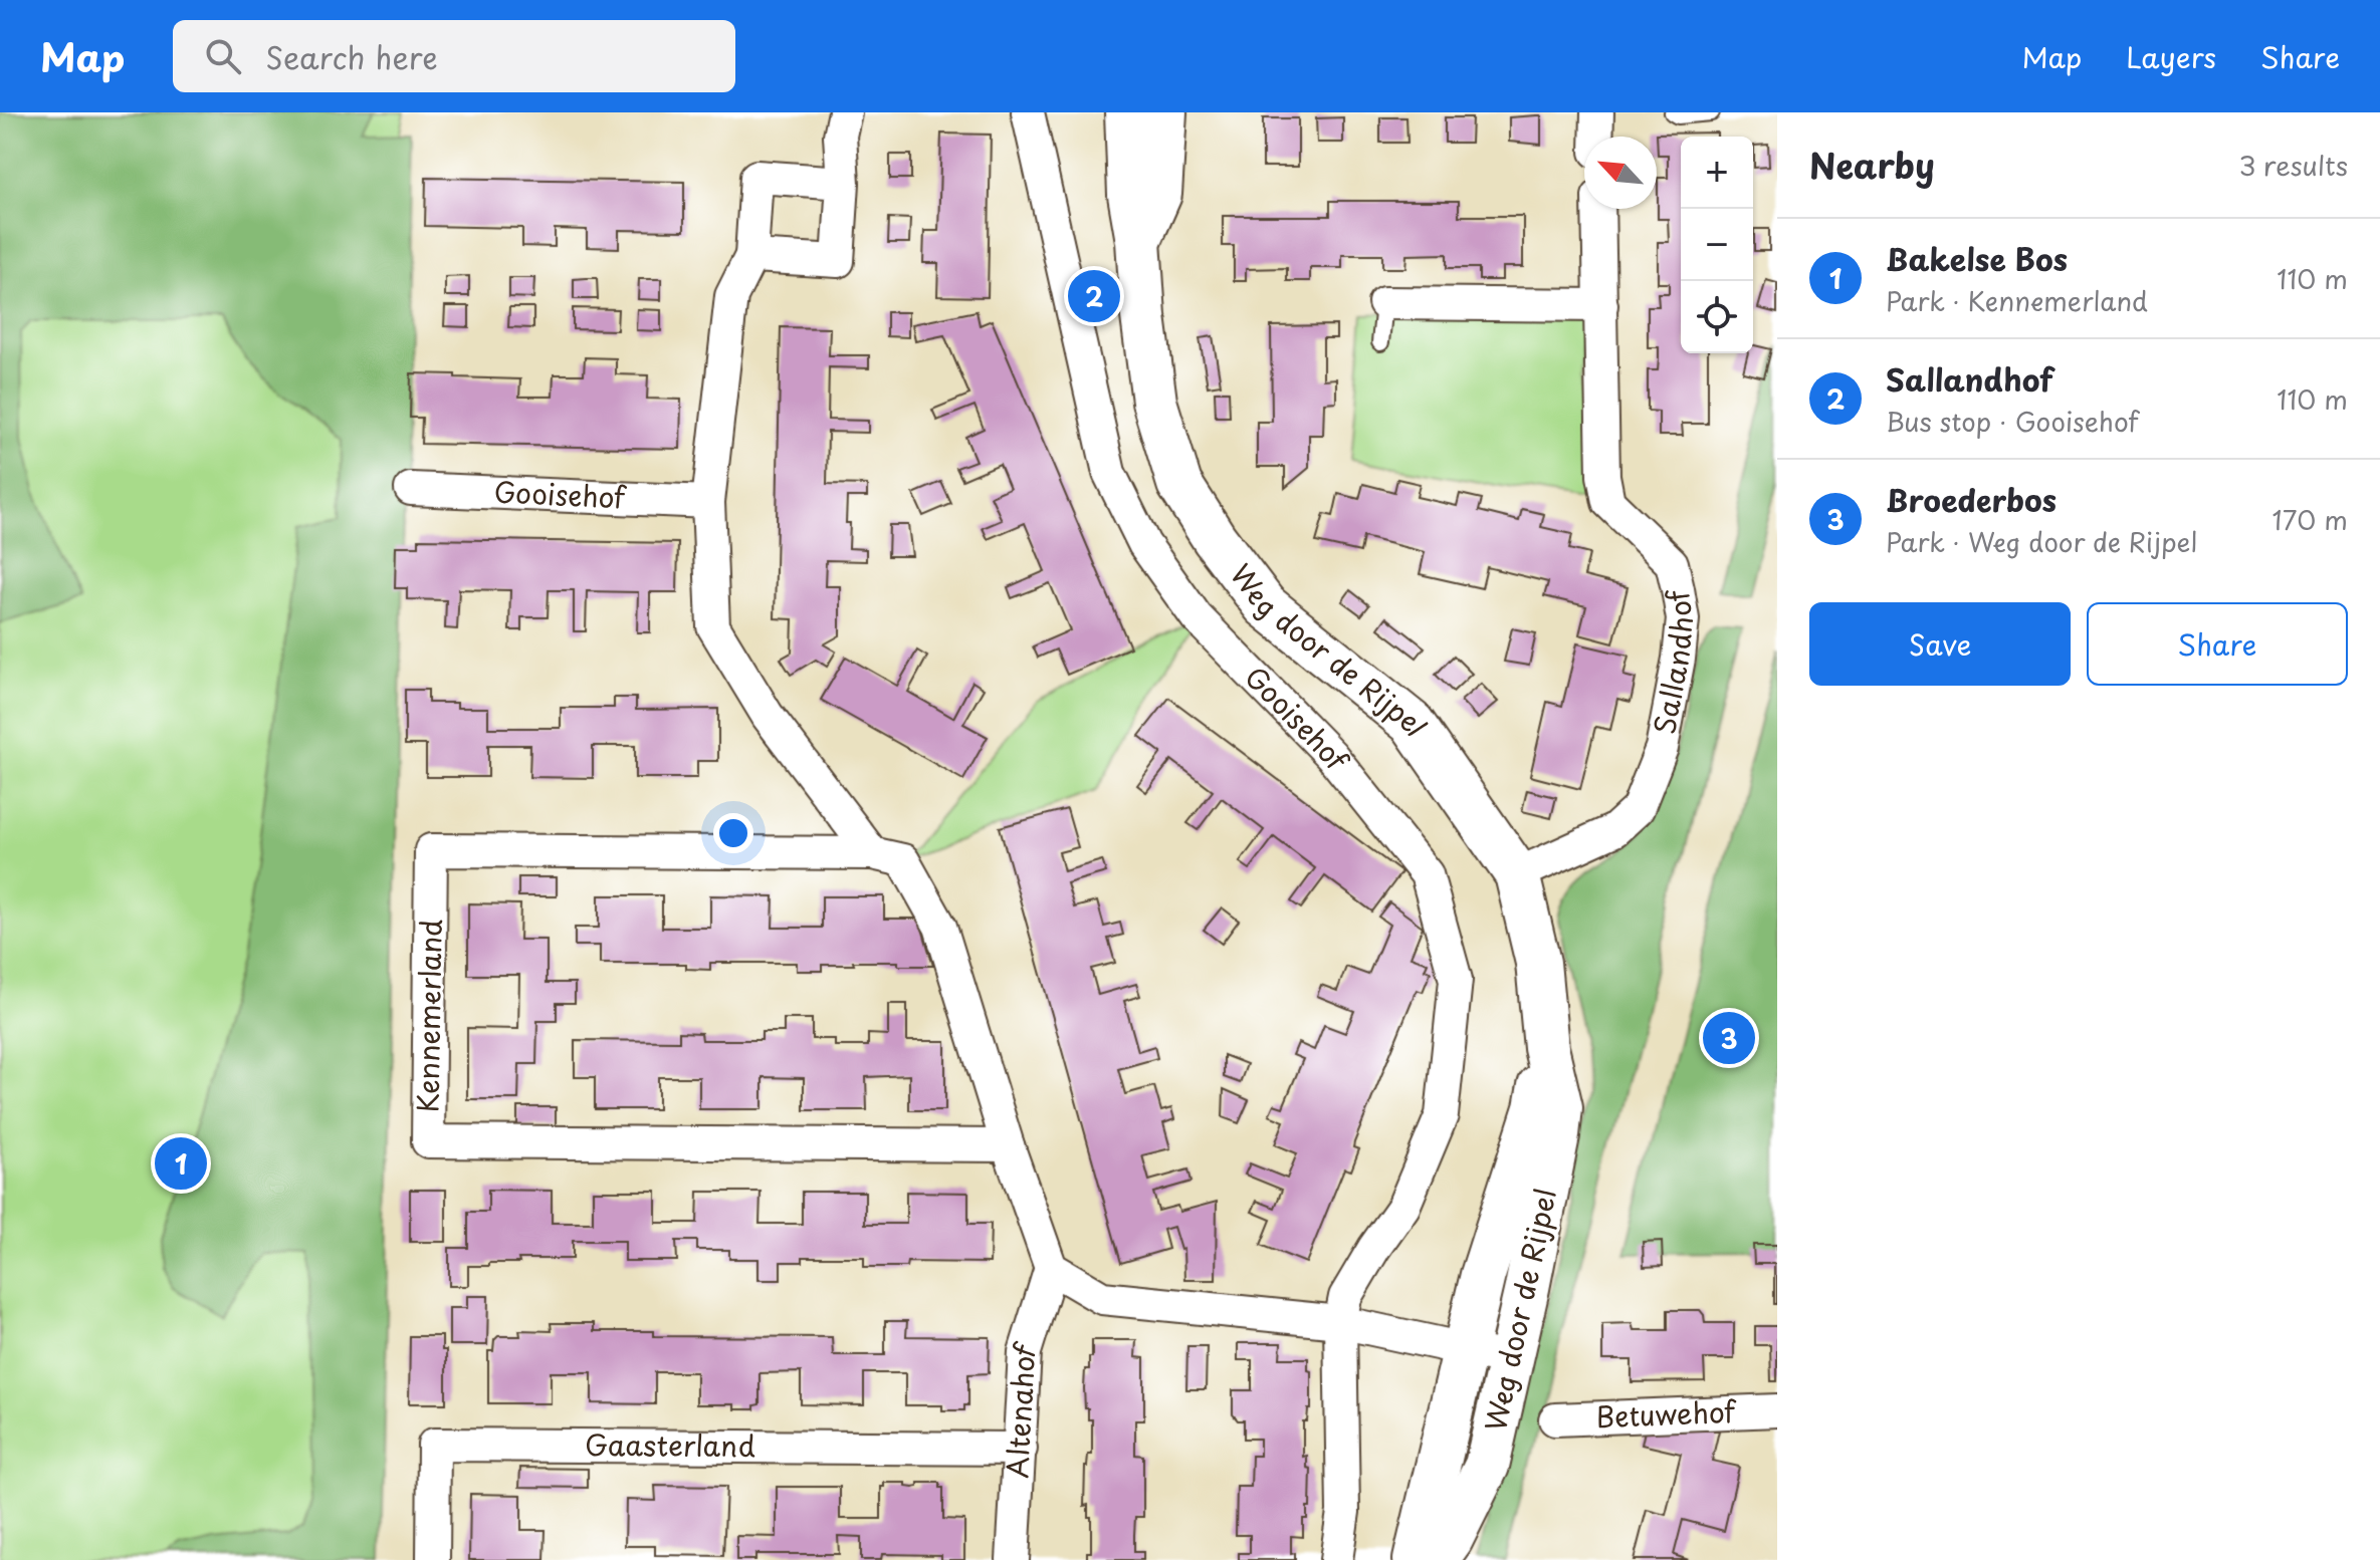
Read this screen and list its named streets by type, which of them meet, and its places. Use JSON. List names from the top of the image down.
{
  "streets": {
    "street": [
      "Gooisehof",
      "Weg door de Rijpel",
      "Sallandhof",
      "Kennemerland",
      "Altenahof",
      "Betuwehof",
      "Gaasterland"
    ]
  },
  "crossings": [
    ["Weg door de Rijpel", "Sallandhof"],
    ["Altenahof", "Gaasterland"]
  ],
  "north": "top left",
  "page": {
    "header": "Map",
    "search": "Search here",
    "nav": ["Map", "Layers", "Share"],
    "heading": ["Nearby", "3 results"],
    "map_buttons": ["+", "−"],
    "list": [
      {
        "mark": "1",
        "name": "Bakelse Bos",
        "note": "Park · Kennemerland",
        "value": "110 m"
      },
      {
        "mark": "2",
        "name": "Sallandhof",
        "note": "Bus stop · Gooisehof",
        "value": "110 m"
      },
      {
        "mark": "3",
        "name": "Broederbos",
        "note": "Park · Weg door de Rijpel",
        "value": "170 m"
      }
    ],
    "pins": ["2", "3", "1"],
    "buttons": ["Save", "Share"]
  }
}
